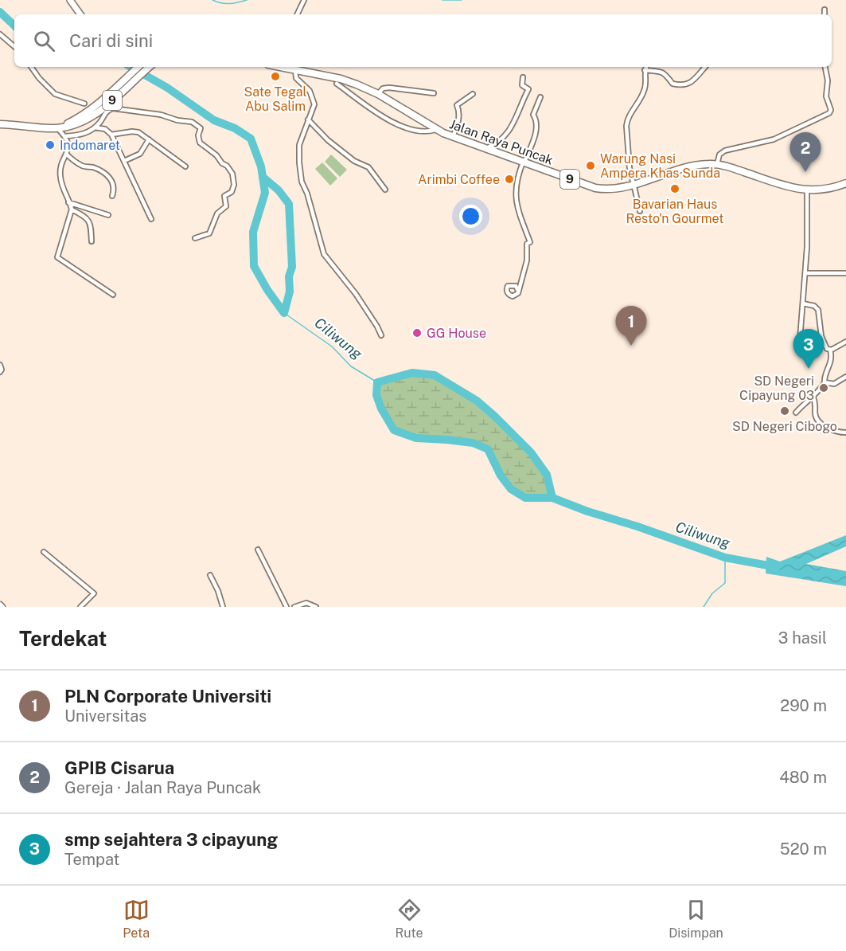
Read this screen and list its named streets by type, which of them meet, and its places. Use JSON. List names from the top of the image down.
{
  "streets": {
    "highway": ["9", "Jalan Raya Puncak"]
  },
  "water": ["Ciliwung"],
  "places": [
    "Sate Tegal Abu Salim",
    "Indomaret",
    "Warung Nasi Ampera Khas Sunda",
    "Arimbi Coffee",
    "Bavarian Haus Resto'n Gourmet",
    "GG House",
    "SD Negeri Cipayung 03",
    "SD Negeri Cibogo"
  ],
  "page": {
    "search": "Cari di sini",
    "pins": ["2", "1", "3"],
    "heading": ["Terdekat", "3 hasil"],
    "list": [
      {
        "mark": "1",
        "name": "PLN Corporate Universiti",
        "note": "Universitas",
        "value": "290 m"
      },
      {
        "mark": "2",
        "name": "GPIB Cisarua",
        "note": "Gereja · Jalan Raya Puncak",
        "value": "480 m"
      },
      {
        "mark": "3",
        "name": "smp sejahtera 3 cipayung",
        "note": "Tempat",
        "value": "520 m"
      }
    ],
    "nav": ["Peta", "Rute", "Disimpan"]
  }
}
